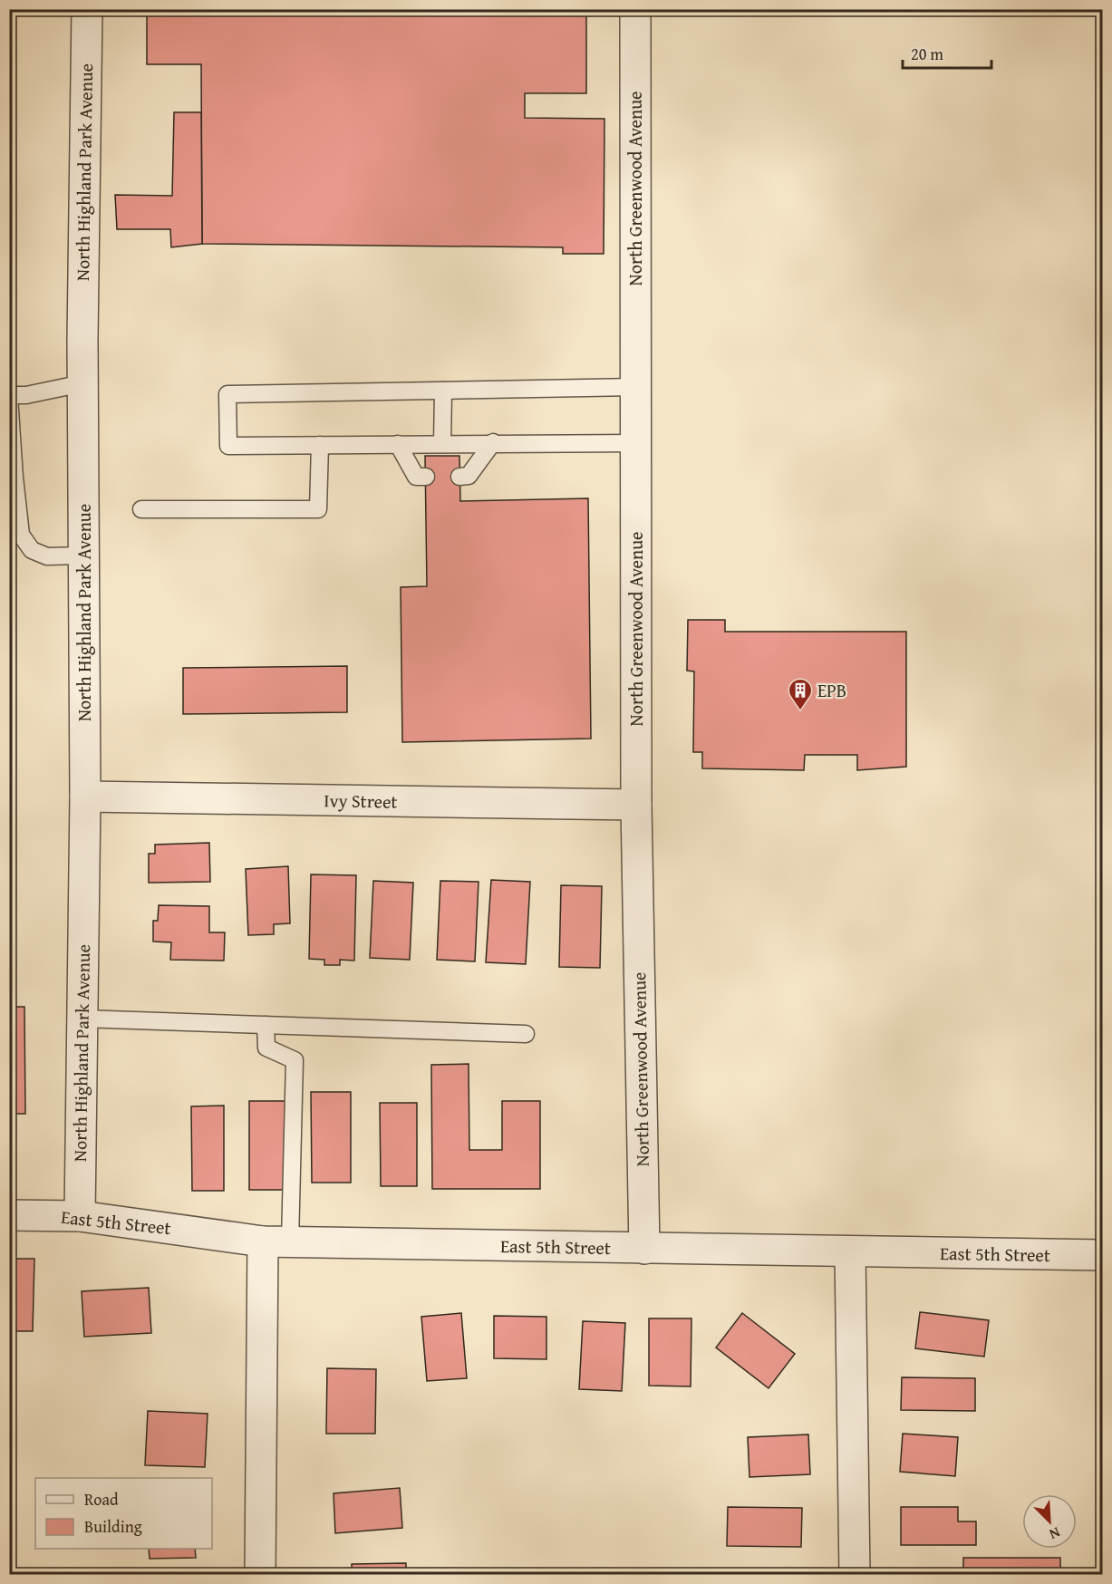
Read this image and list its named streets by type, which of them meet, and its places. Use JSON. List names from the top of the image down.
{
  "streets": {
    "street": [
      "North Highland Park Avenue",
      "North Greenwood Avenue",
      "Ivy Street",
      "East 5th Street"
    ]
  },
  "crossings": [
    ["North Highland Park Avenue", "Ivy Street"],
    ["North Highland Park Avenue", "East 5th Street"],
    ["North Greenwood Avenue", "Ivy Street"],
    ["North Greenwood Avenue", "East 5th Street"]
  ],
  "places": {
    "building": ["EPB"]
  },
  "legend": ["Road", "Building"],
  "scale_bar": "20 m",
  "north": "bottom right"
}
